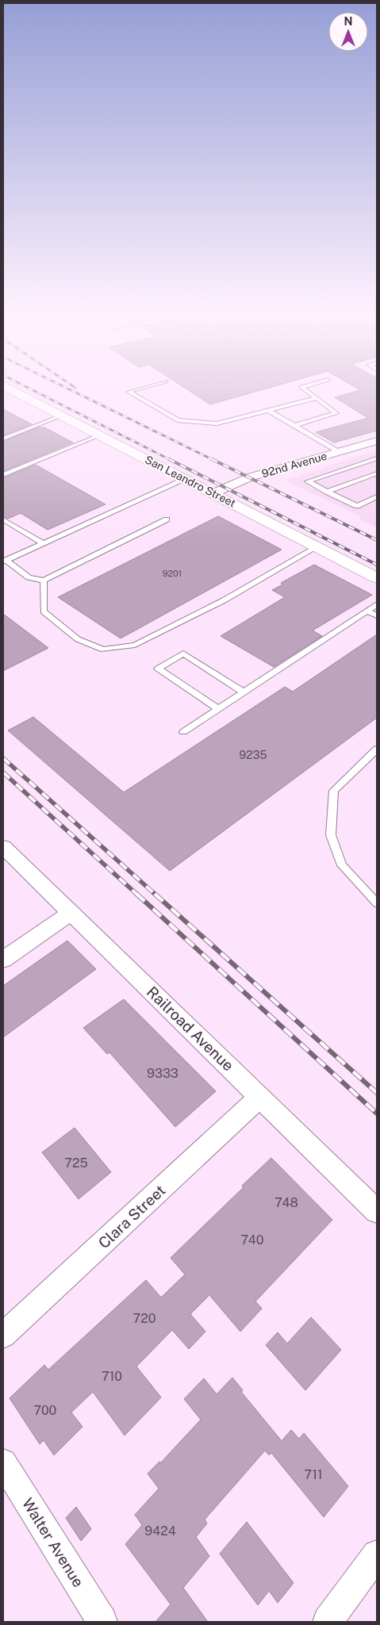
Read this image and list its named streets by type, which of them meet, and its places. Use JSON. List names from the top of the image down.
{
  "streets": {
    "main road": ["San Leandro Street"],
    "street": [
      "92nd Avenue",
      "Railroad Avenue",
      "Clara Street",
      "Walter Avenue"
    ]
  },
  "crossings": [
    ["92nd Avenue", "San Leandro Street"],
    ["Railroad Avenue", "Clara Street"]
  ],
  "house_numbers": [
    "9201",
    "9235",
    "9333",
    "725",
    "748",
    "740",
    "720",
    "710",
    "700",
    "711",
    "9424"
  ],
  "north": "top"
}
